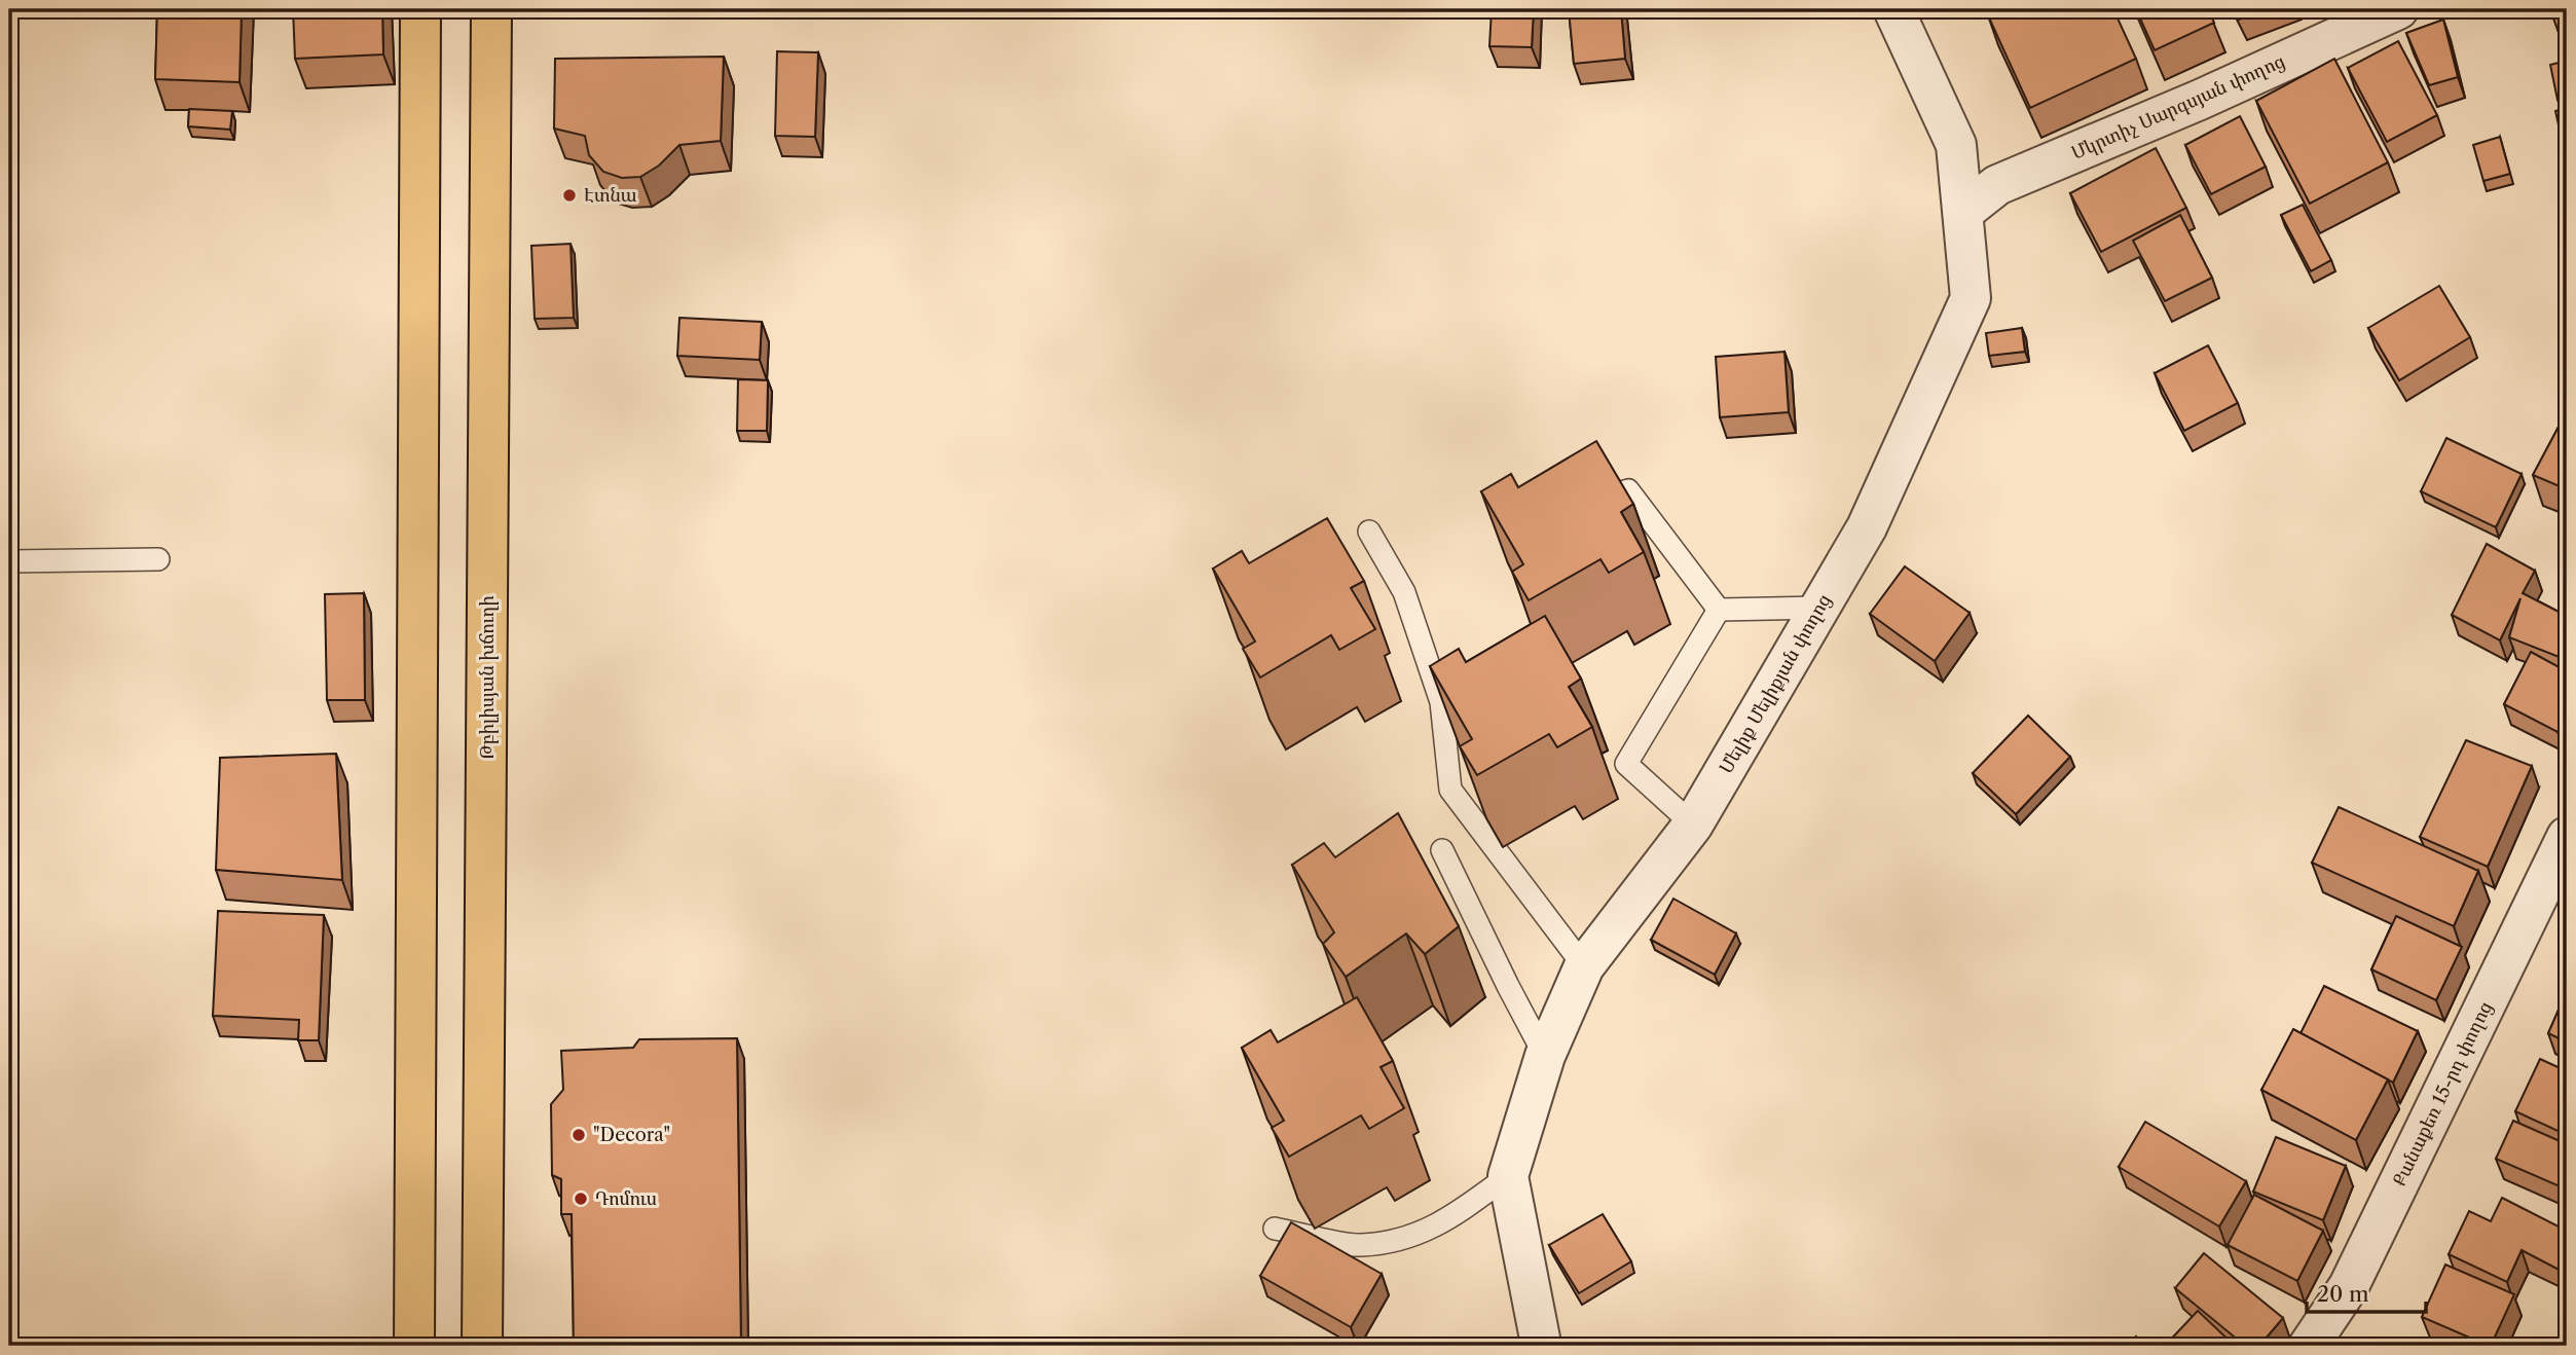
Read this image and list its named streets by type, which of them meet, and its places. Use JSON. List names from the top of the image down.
{
  "streets": {
    "main road": ["Թբիլիսյան խճուղի"],
    "street": ["Մկրտիչ Սարգսյան փողոց", "Մելիք Մելիքյան փողոց", "Քանաքեռ 15-րդ փողոց"]
  },
  "crossings": [
    ["Մկրտիչ Սարգսյան փողոց", "Մելիք Մելիքյան փողոց"]
  ],
  "places": ["Էտնա", "\"Decora\"", "Դոմուս"],
  "scale_bar": "20 m"
}
